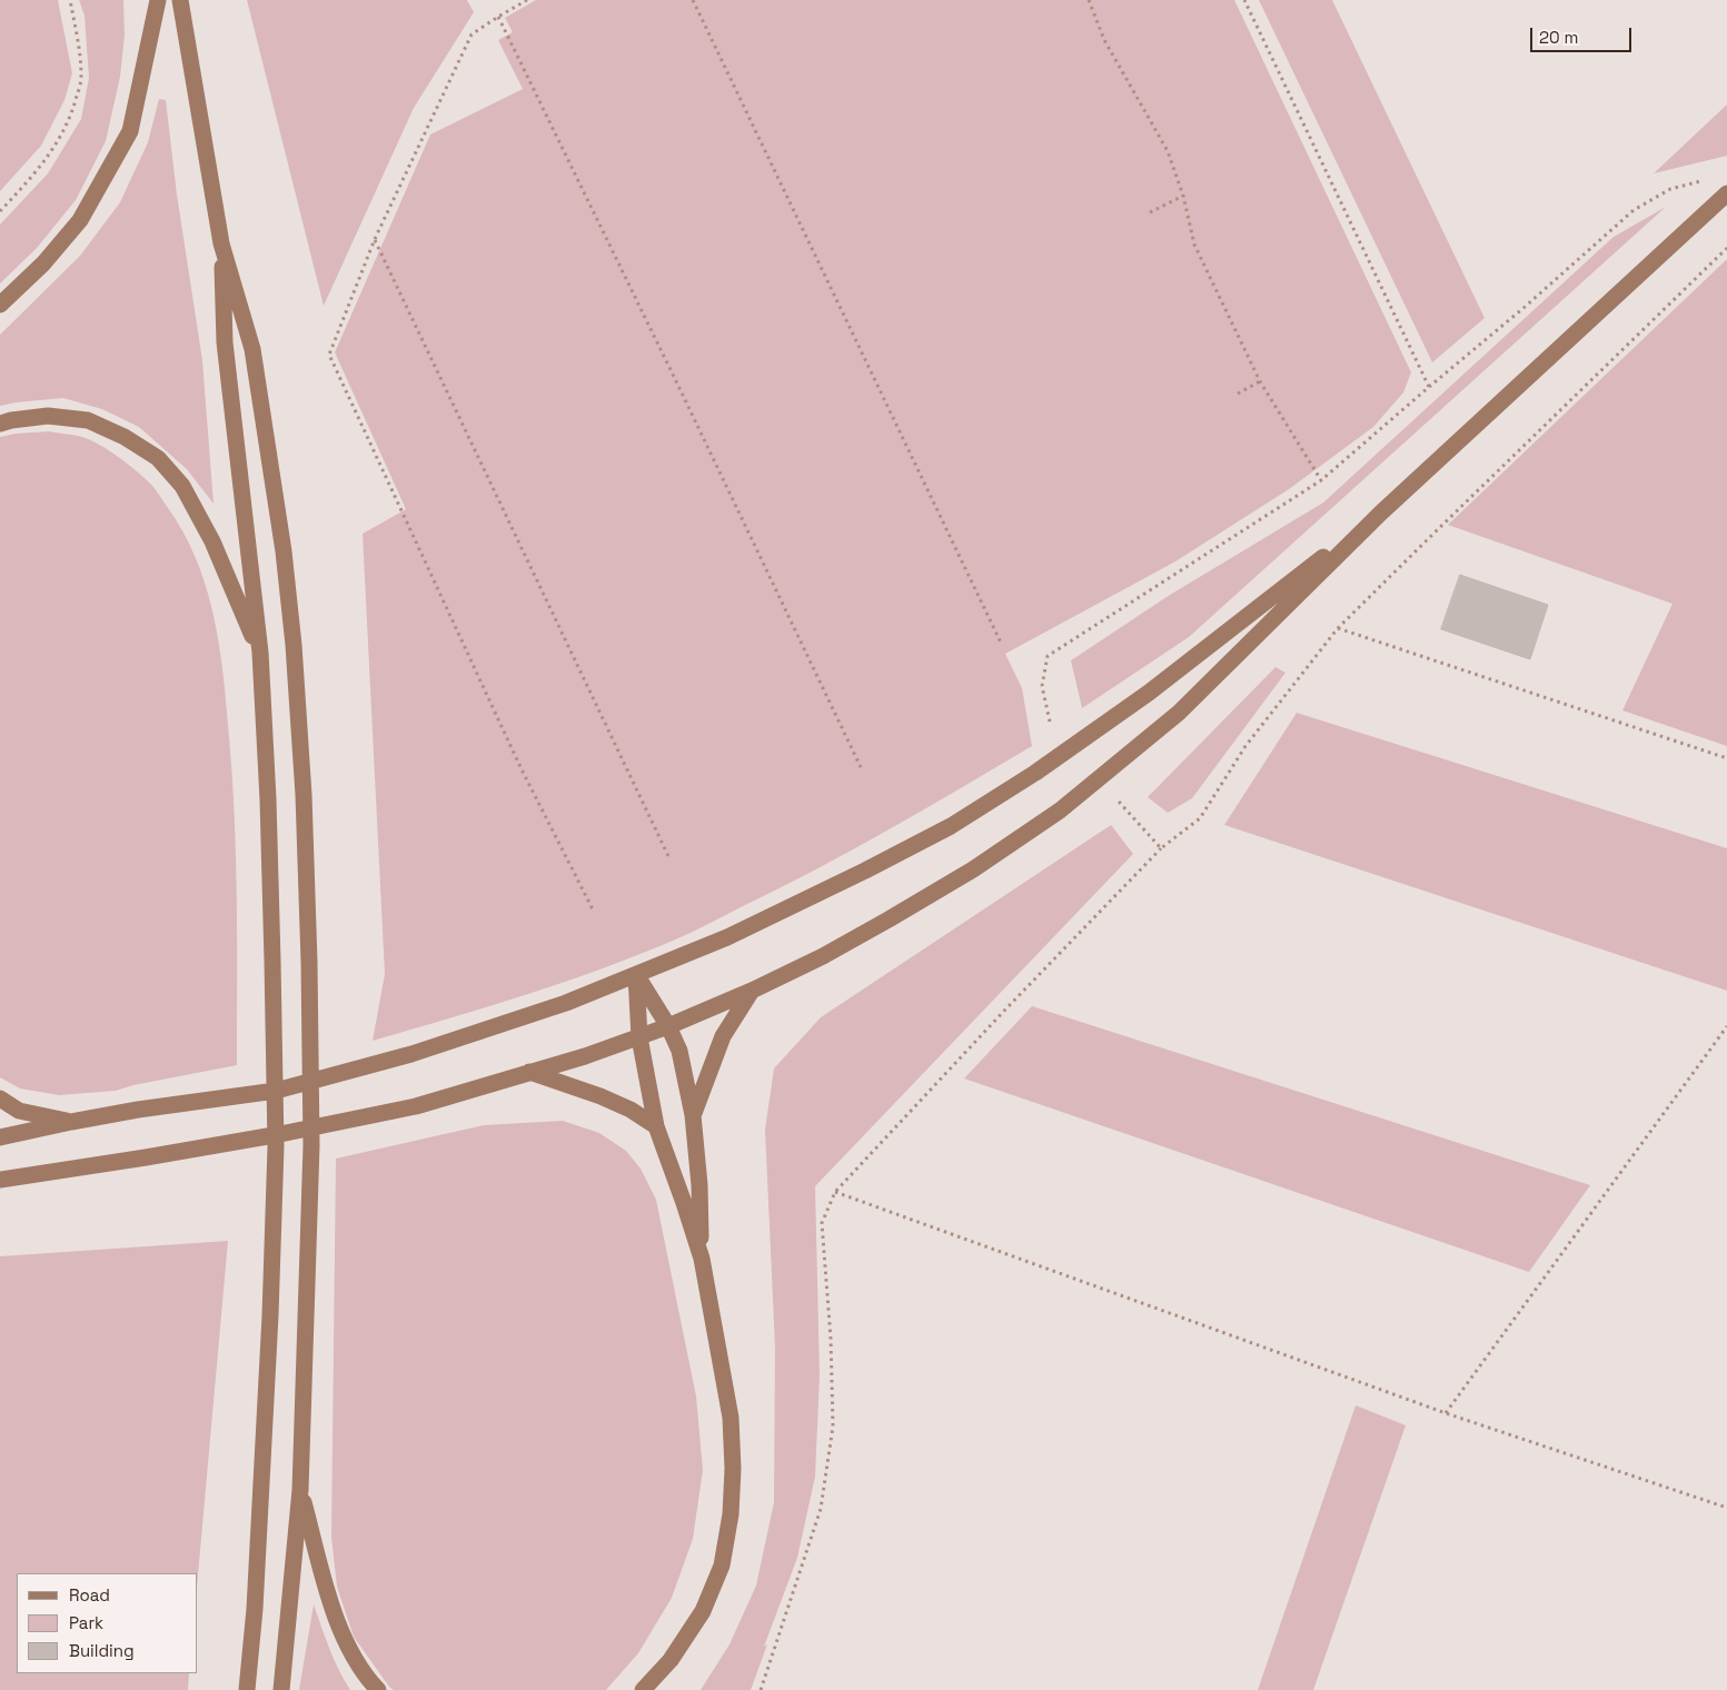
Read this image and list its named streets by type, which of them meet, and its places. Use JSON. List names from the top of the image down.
{
  "legend": ["Road", "Park", "Building"],
  "scale_bar": "20 m"
}
